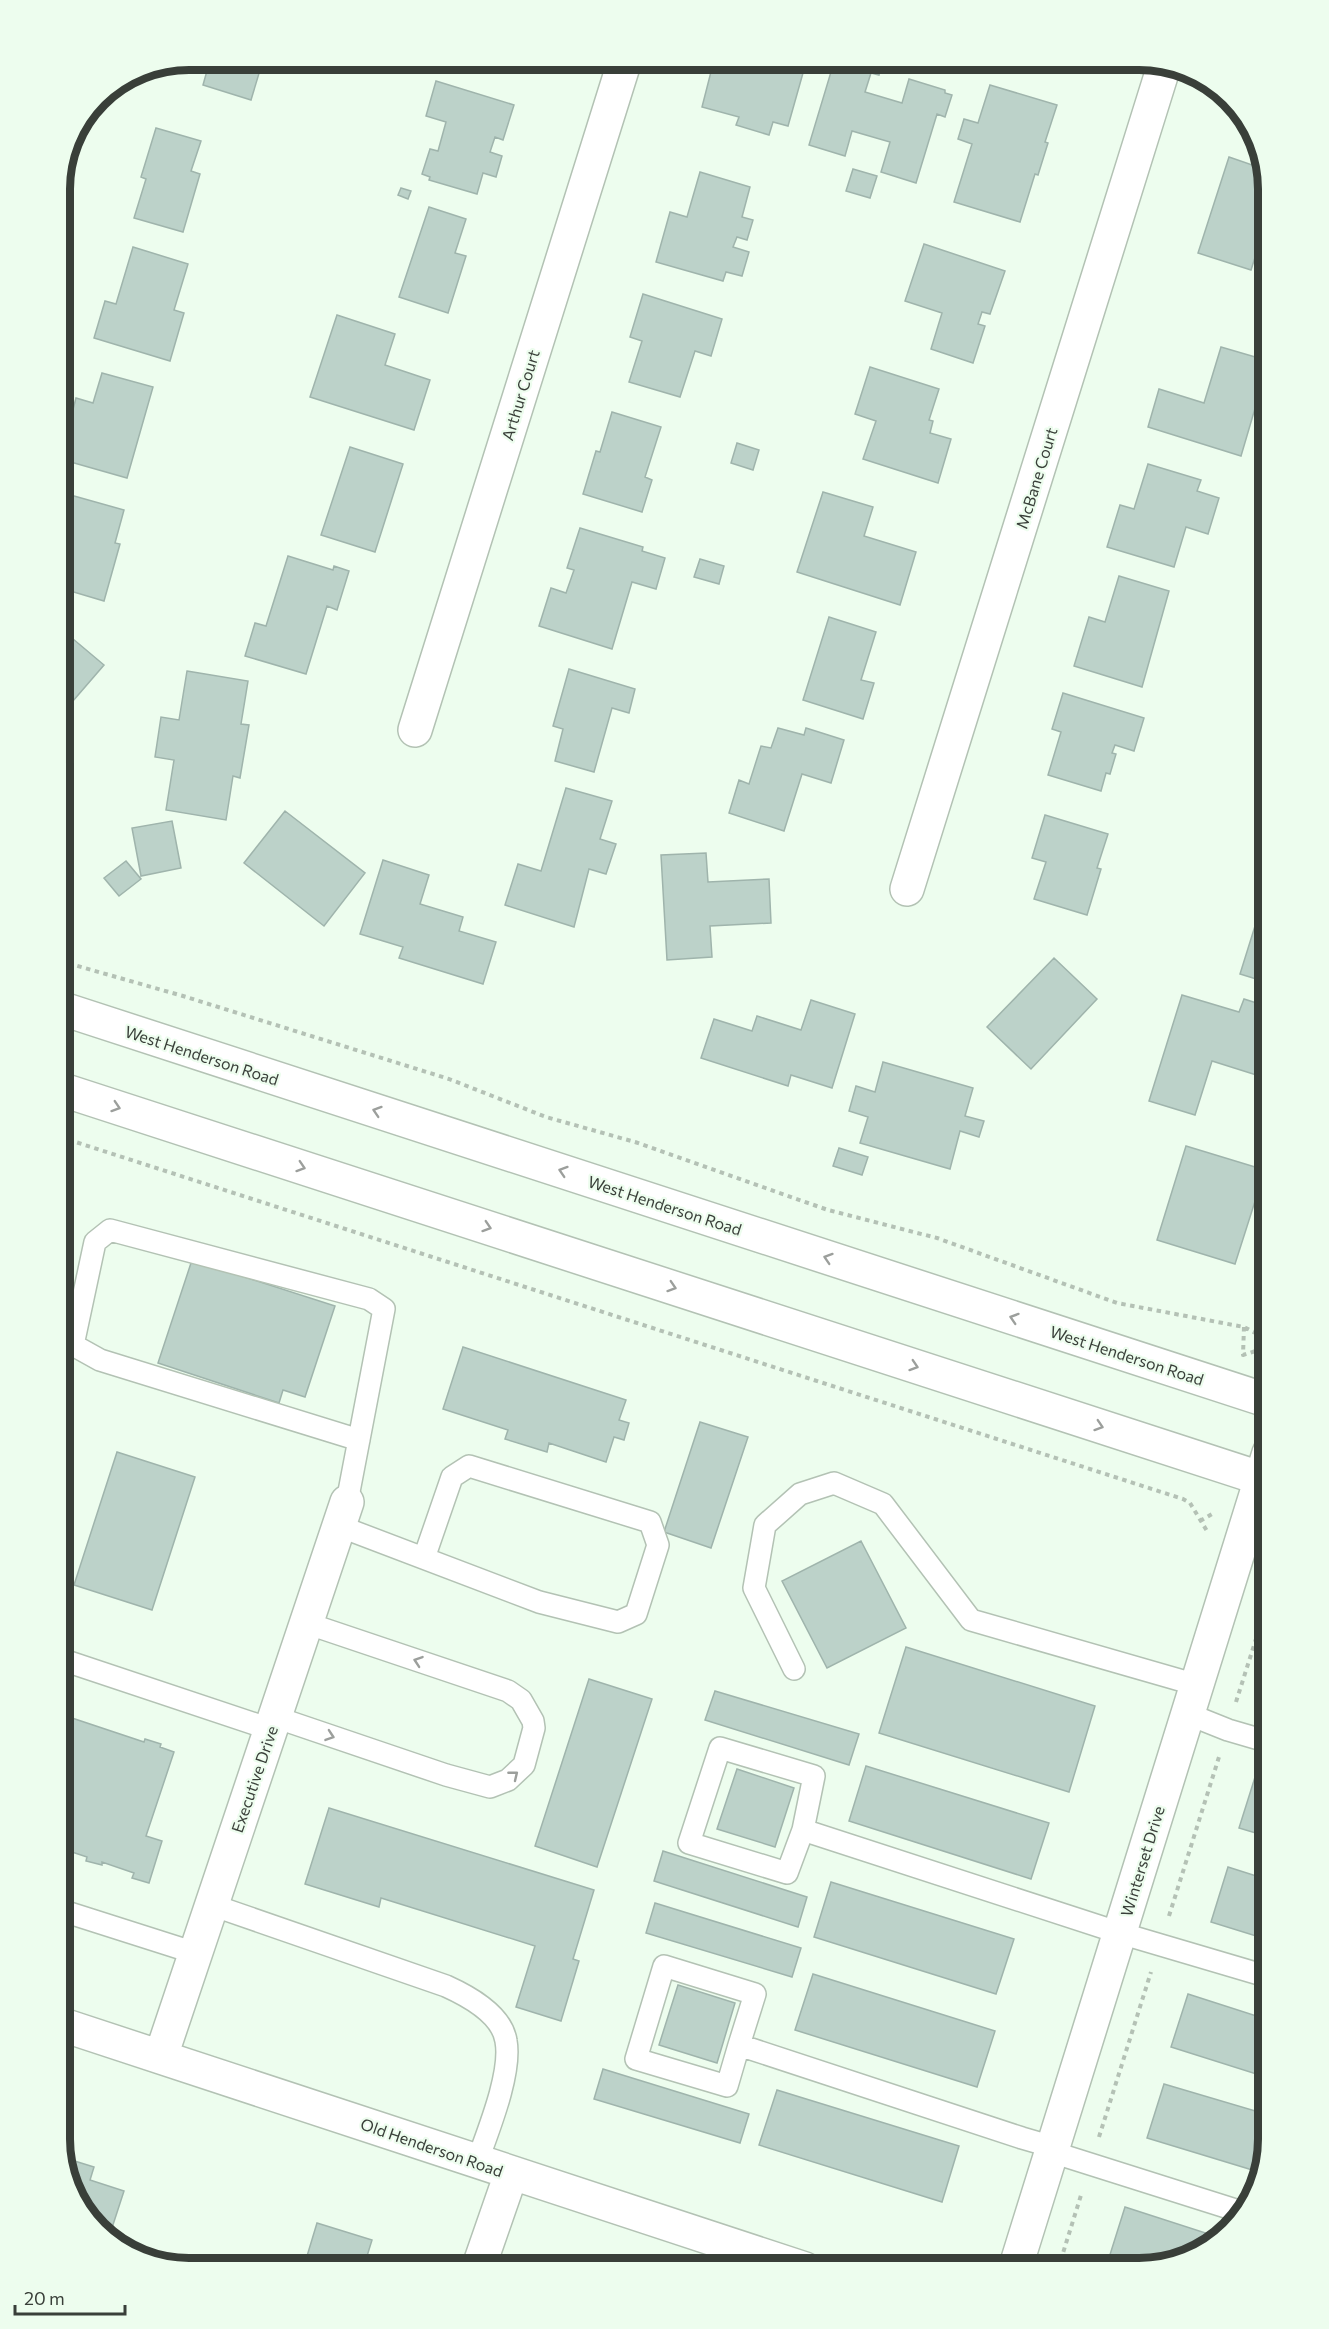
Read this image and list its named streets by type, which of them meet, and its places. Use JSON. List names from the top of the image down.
{
  "streets": {
    "street": [
      "Arthur Court",
      "McBane Court",
      "West Henderson Road",
      "Executive Drive",
      "Winterset Drive",
      "Old Henderson Road"
    ]
  },
  "crossings": [
    ["Executive Drive", "Old Henderson Road"]
  ],
  "scale_bar": "20 m"
}
